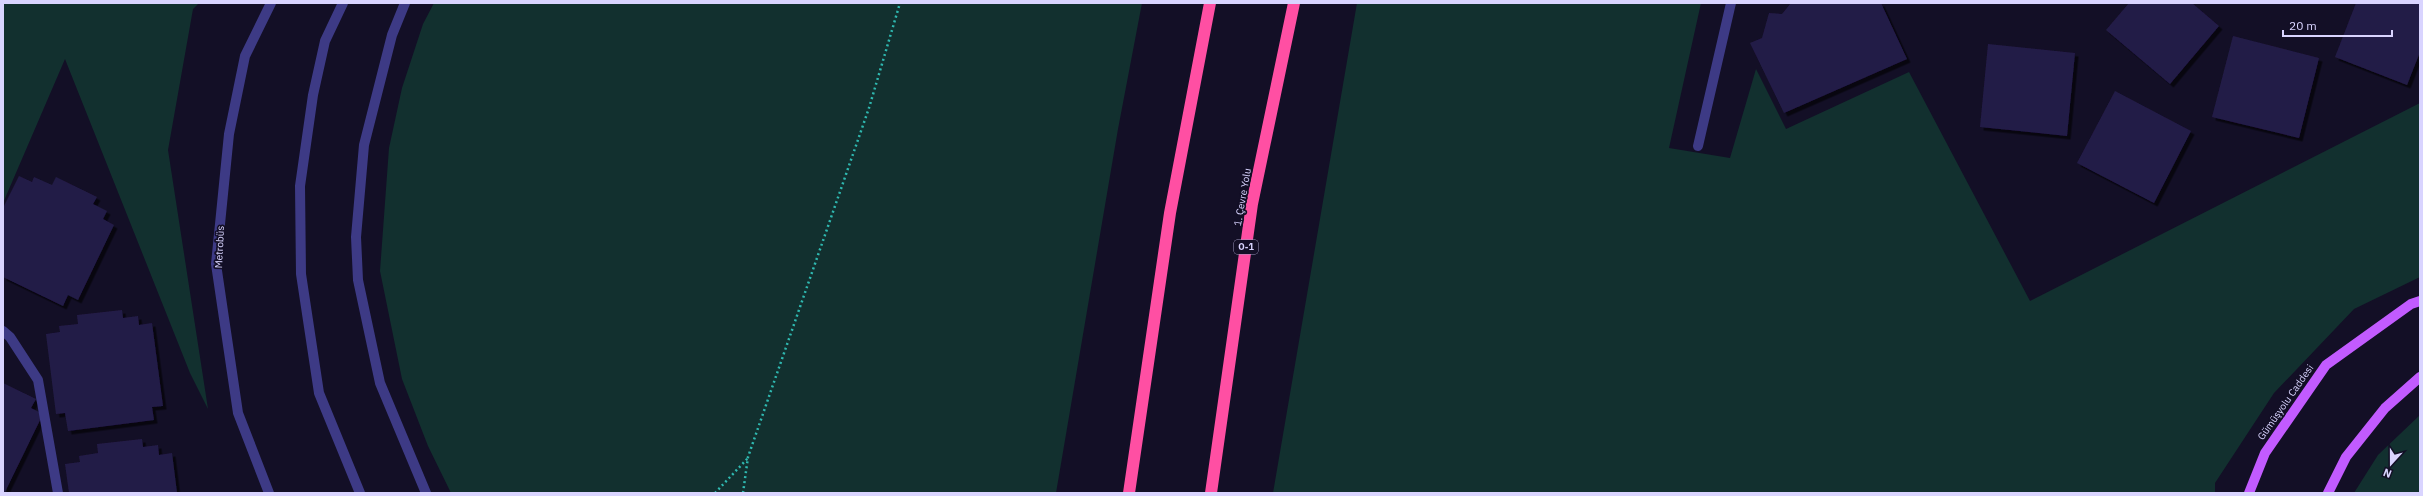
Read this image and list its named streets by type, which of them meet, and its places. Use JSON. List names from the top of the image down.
{
  "streets": {
    "highway": ["1. Çevre Yolu", "O-1"],
    "main road": ["Gümüşyolu Caddesi"],
    "street": ["Metrobüs"]
  },
  "scale_bar": "20 m",
  "north": "bottom"
}
